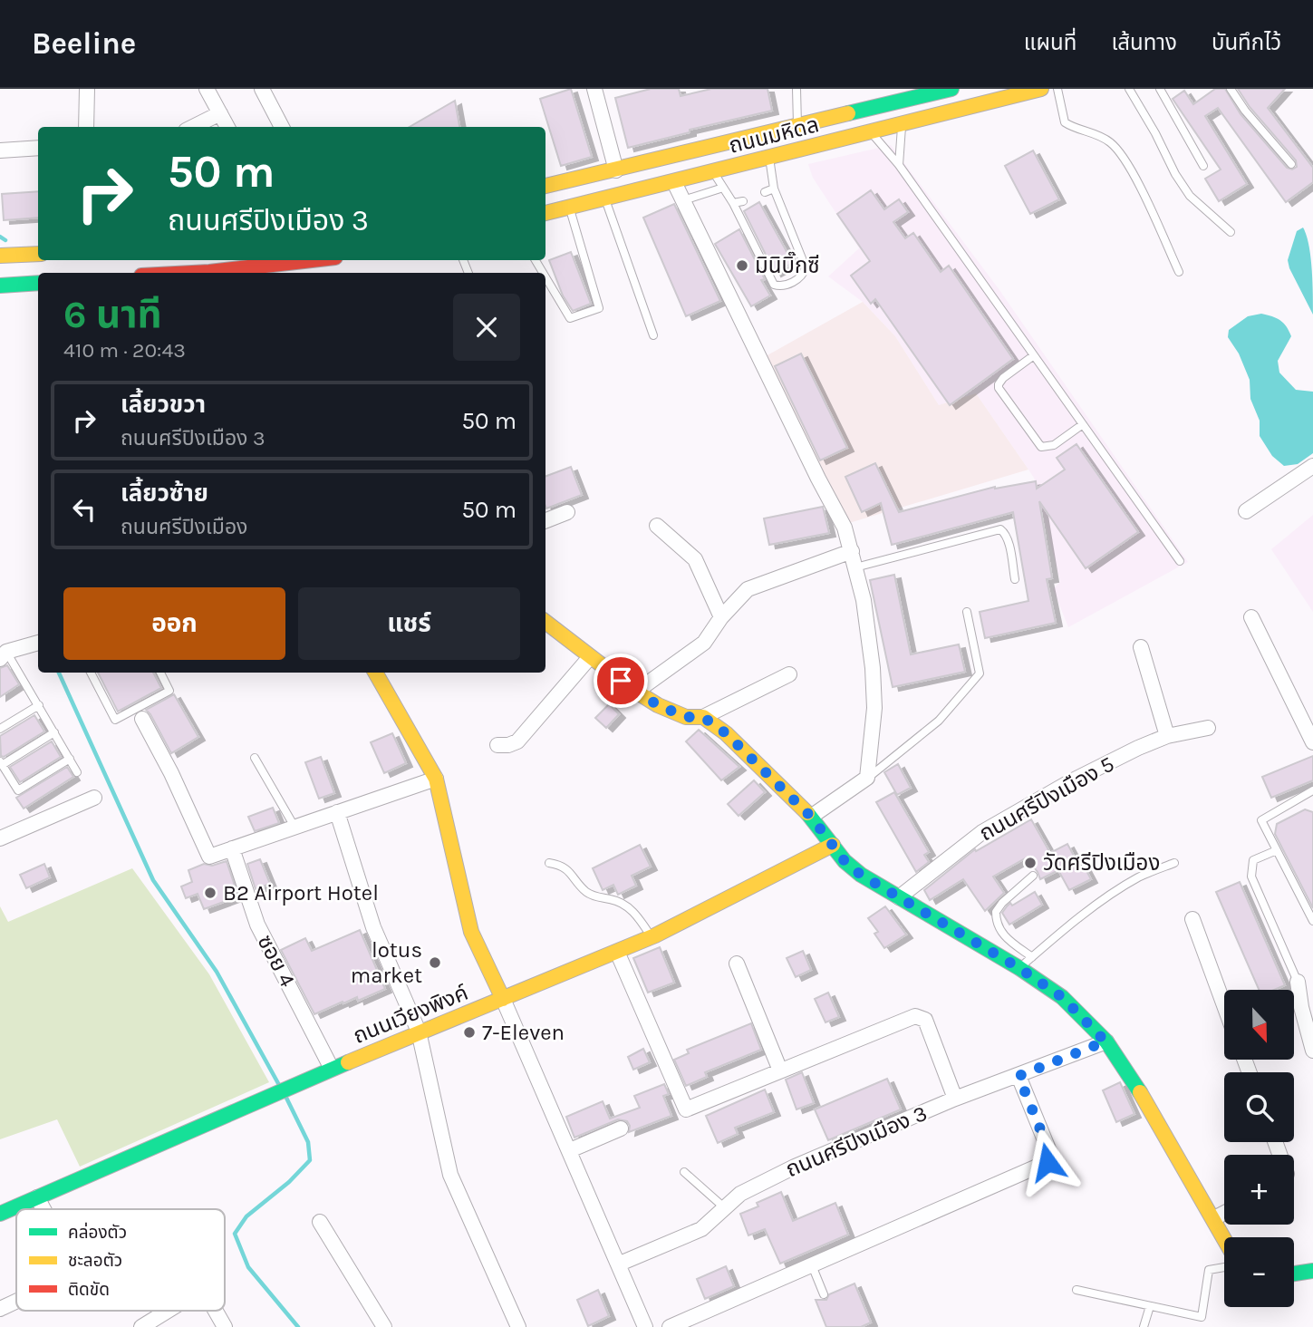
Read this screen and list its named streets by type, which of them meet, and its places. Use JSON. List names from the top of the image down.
{
  "streets": {
    "street": [
      "ถนนมหิดล",
      "ถนนศรีปิงเมือง 5",
      "ซอย 4",
      "ถนนเวียงพิงค์",
      "ถนนศรีปิงเมือง 3"
    ]
  },
  "crossings": [
    ["ซอย 4", "ถนนเวียงพิงค์"]
  ],
  "places": [
    "มินิบิ๊กซี",
    "วัดศรีปิงเมือง",
    "B2 Airport Hotel",
    "lotus market",
    "7-Eleven"
  ],
  "legend": ["คล่องตัว", "ชะลอตัว", "ติดขัด"],
  "north": "bottom",
  "page": {
    "header": "Beeline",
    "nav": ["แผนที่", "เส้นทาง", "บันทึกไว้"],
    "turn": ["50 m", "ถนนศรีปิงเมือง 3"],
    "heading": ["6 นาที", "410 m · 20:43"],
    "list": [
      {
        "name": "เลี้ยวขวา",
        "note": "ถนนศรีปิงเมือง 3",
        "value": "50 m"
      },
      {
        "name": "เลี้ยวซ้าย",
        "note": "ถนนศรีปิงเมือง",
        "value": "50 m"
      }
    ],
    "buttons": ["ออก", "แชร์"],
    "map_buttons": ["+", "−"]
  }
}
